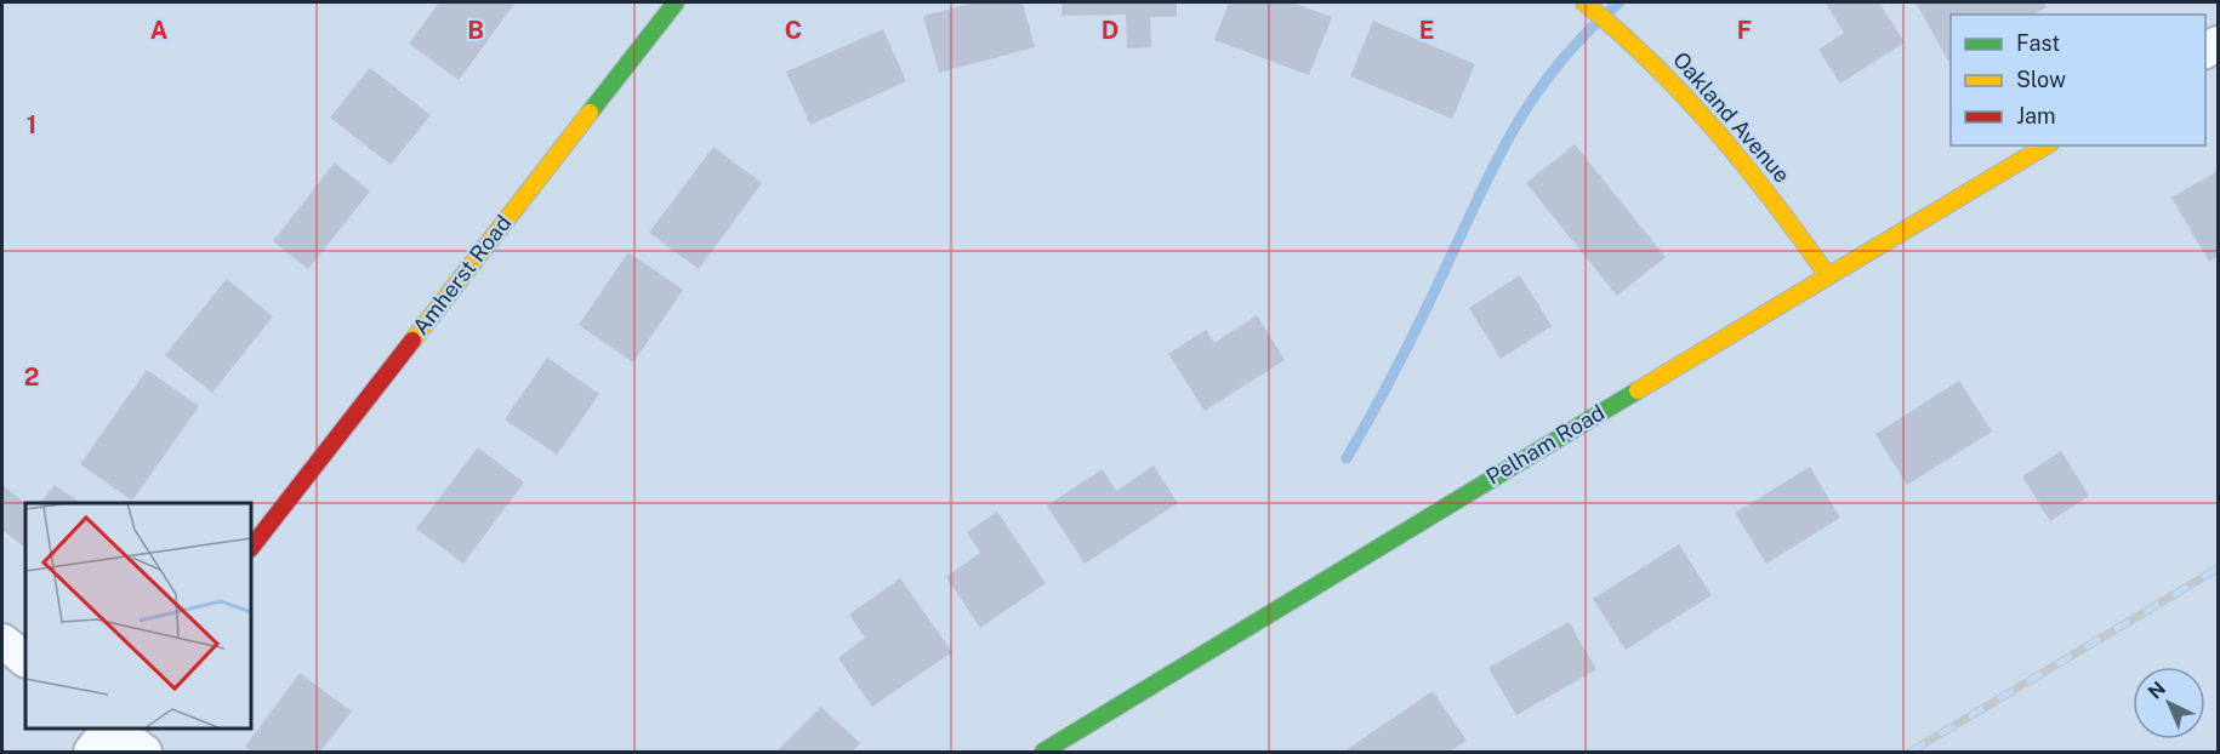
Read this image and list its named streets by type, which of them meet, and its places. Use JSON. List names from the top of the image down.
{
  "streets": {
    "street": ["Oakland Avenue", "Amherst Road", "Pelham Road"]
  },
  "crossings": [
    ["Oakland Avenue", "Pelham Road"]
  ],
  "legend": ["Fast", "Slow", "Jam"],
  "north": "top left",
  "grid": {
    "columns": [
      "A",
      "B",
      "C",
      "D",
      "E",
      "F"
    ],
    "rows": ["1", "2"]
  }
}
